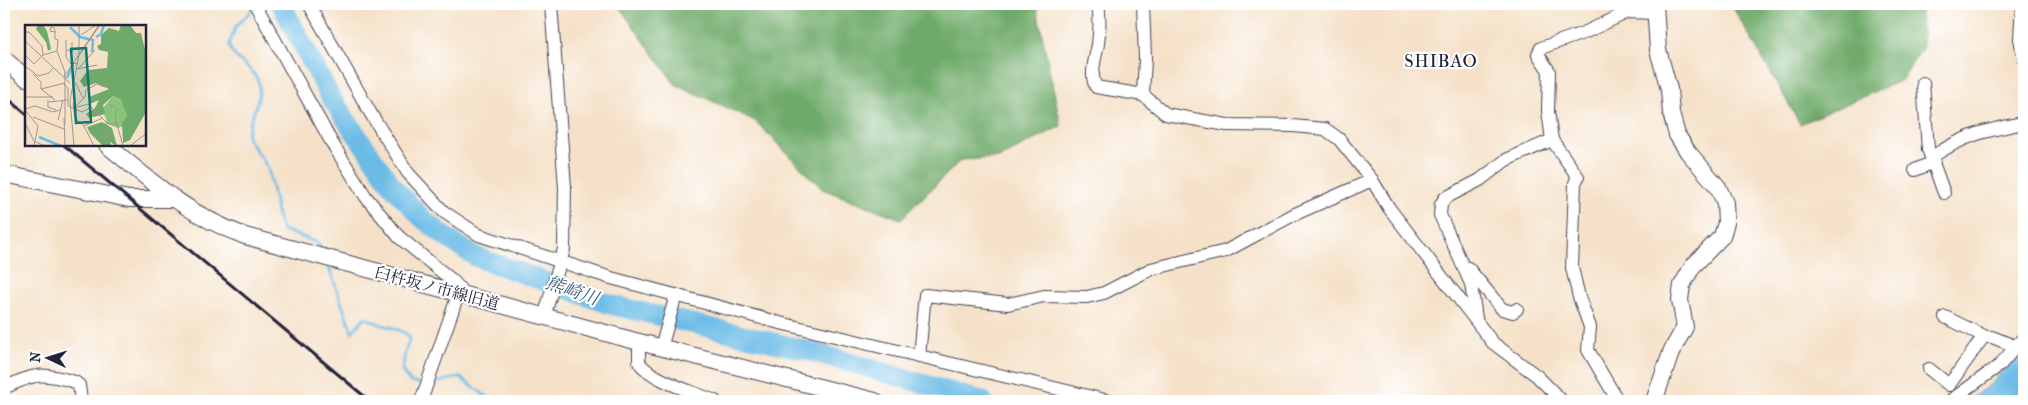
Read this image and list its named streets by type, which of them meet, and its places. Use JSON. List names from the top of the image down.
{
  "streets": {
    "street": ["臼杵坂ノ市線旧道"]
  },
  "districts": ["SHIBAO"],
  "water": ["熊崎川"],
  "north": "left"
}
